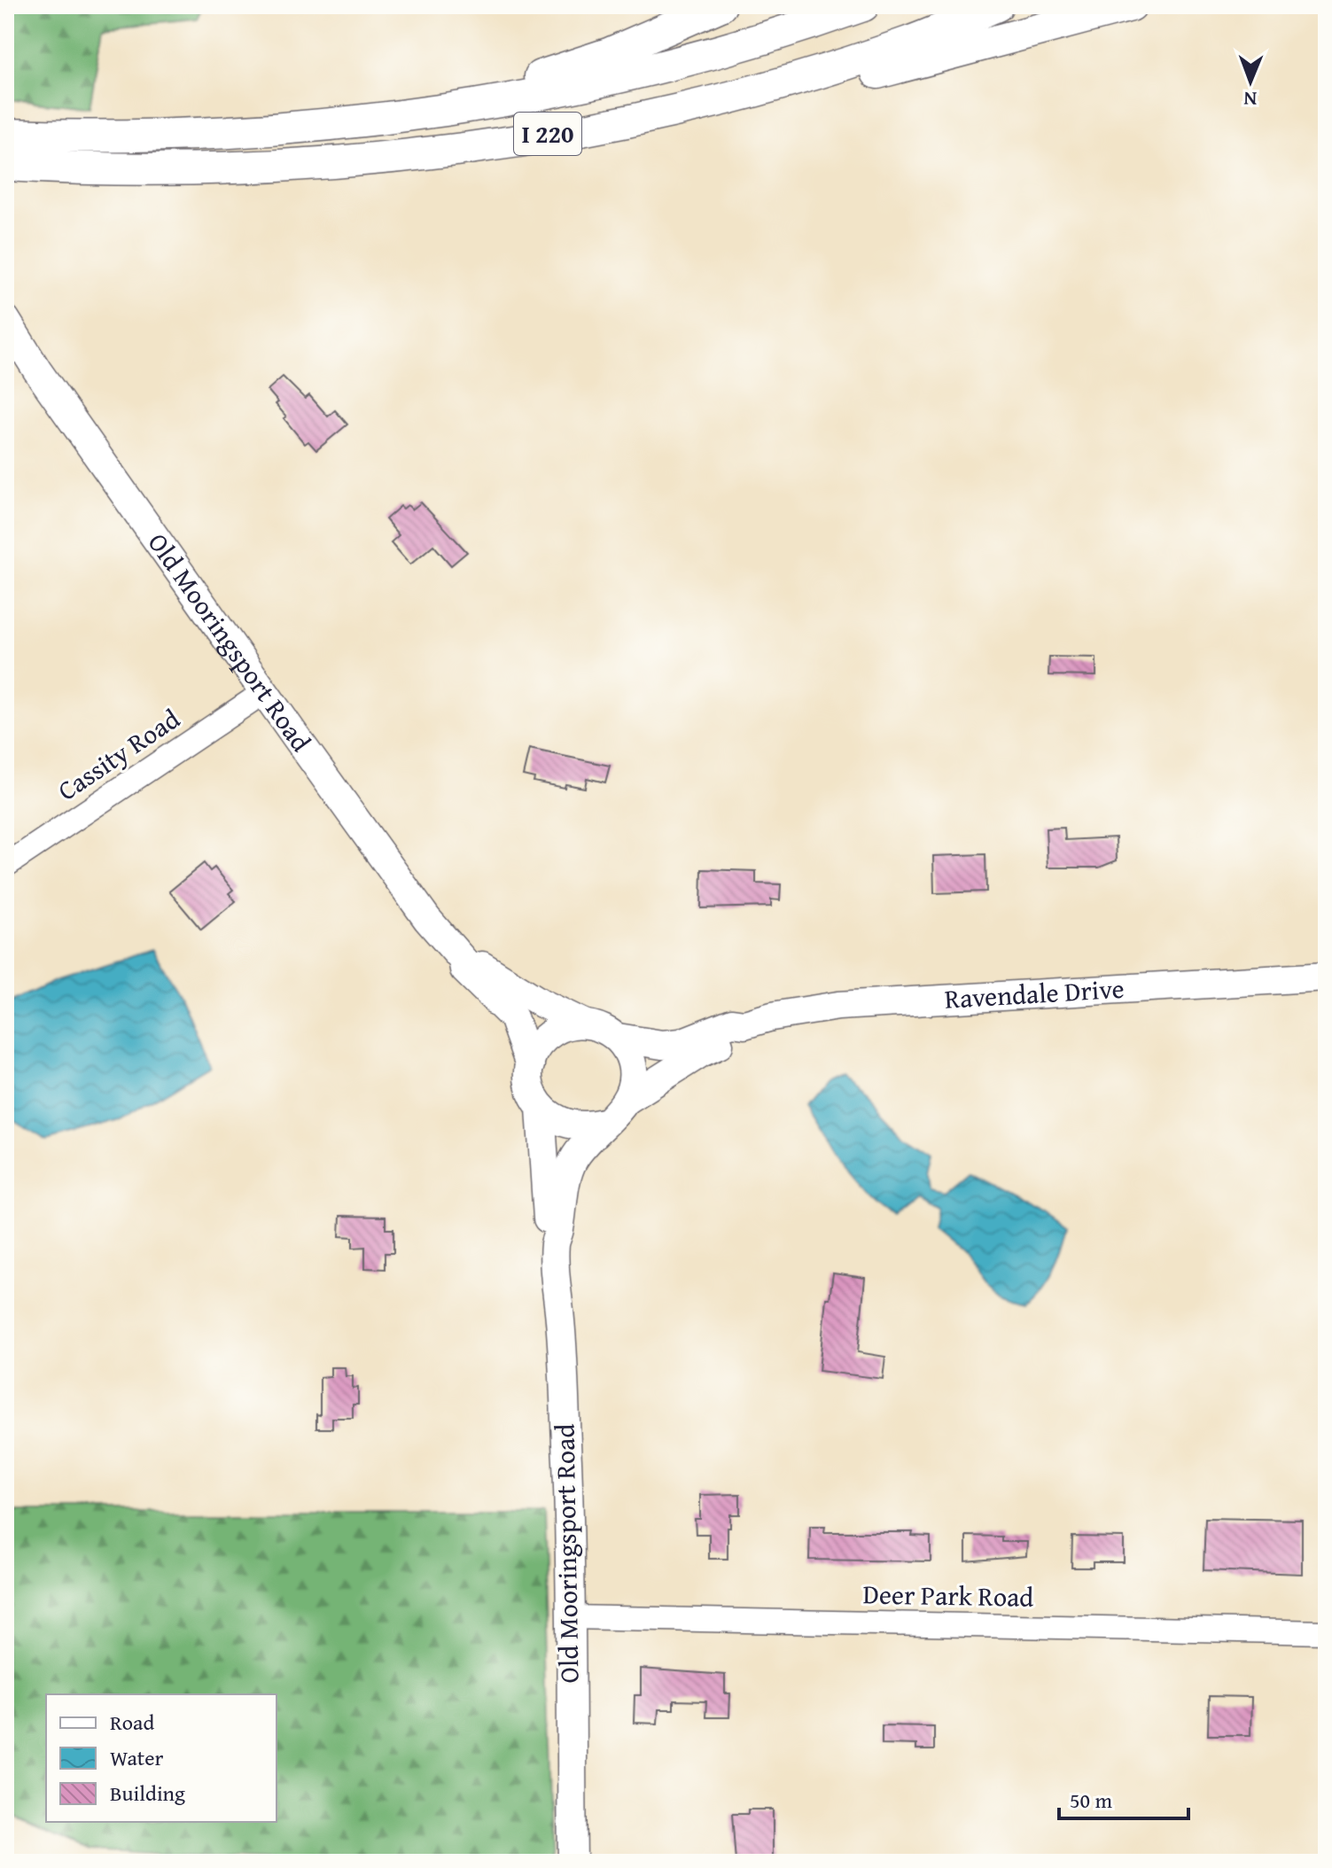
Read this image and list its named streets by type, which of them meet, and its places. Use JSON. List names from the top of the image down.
{
  "streets": {
    "highway": ["I 220"],
    "main road": ["Old Mooringsport Road", "Ravendale Drive"],
    "street": ["Cassity Road", "Deer Park Road"]
  },
  "crossings": [
    ["Old Mooringsport Road", "Cassity Road"],
    ["Old Mooringsport Road", "Ravendale Drive"],
    ["Old Mooringsport Road", "Deer Park Road"]
  ],
  "legend": ["Road", "Water", "Building"],
  "scale_bar": "50 m",
  "north": "bottom"
}
